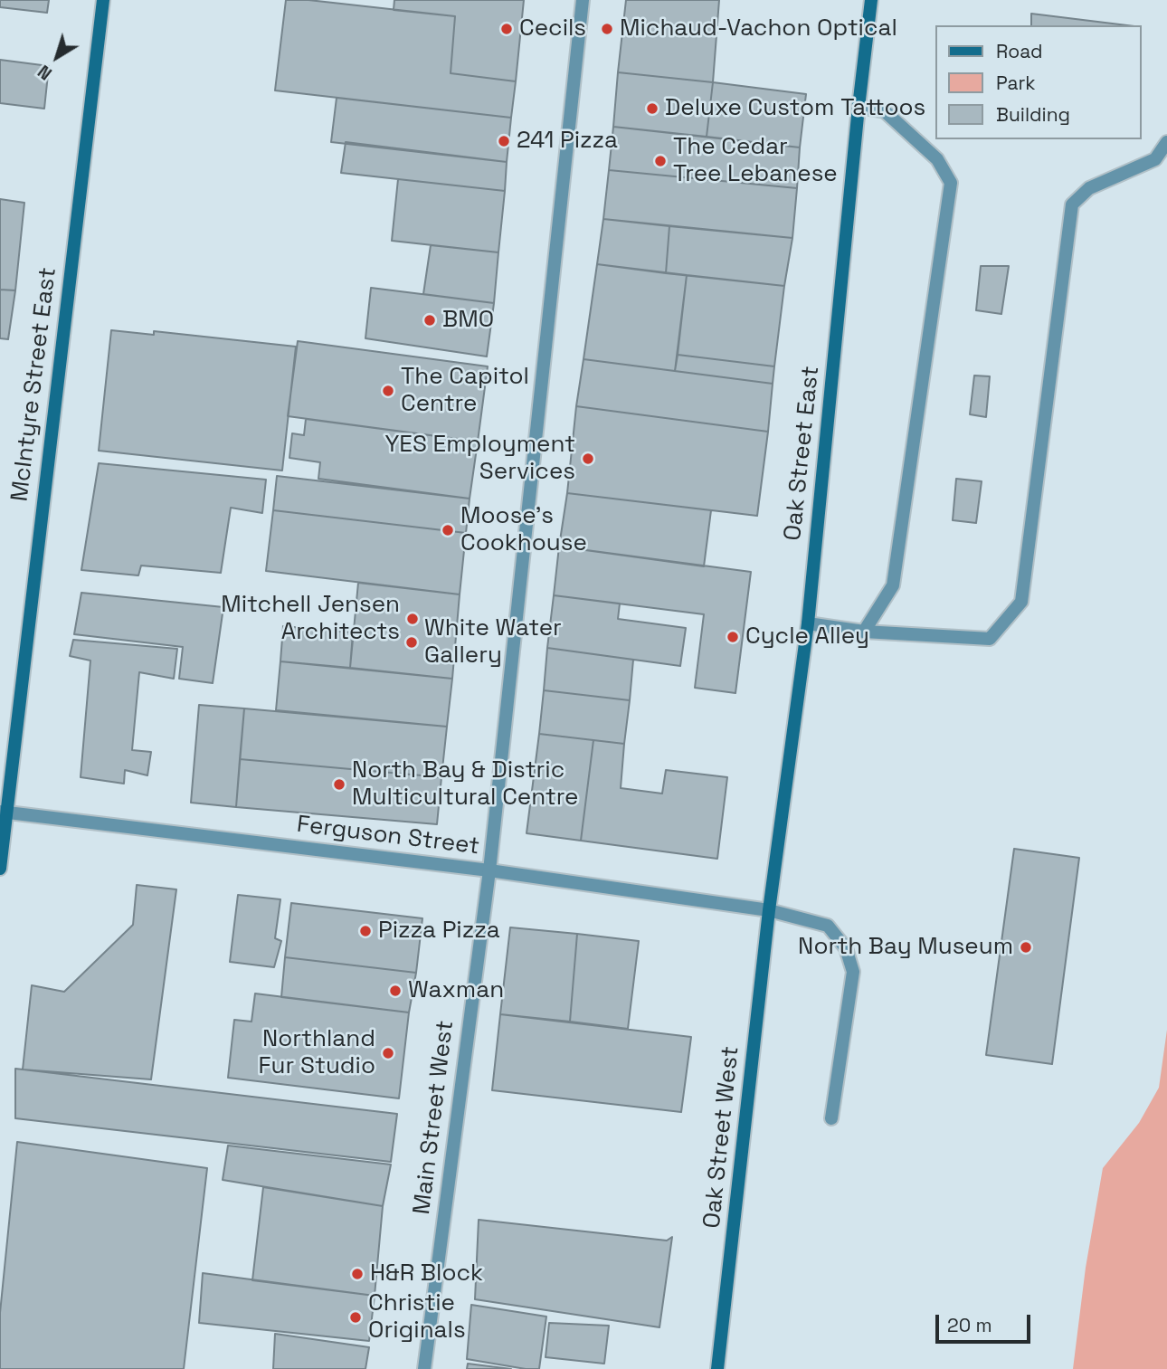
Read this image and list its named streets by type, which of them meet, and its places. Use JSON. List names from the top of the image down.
{
  "streets": {
    "main road": ["McIntyre Street East", "Oak Street East", "Oak Street West"],
    "street": ["Ferguson Street", "Main Street West"]
  },
  "crossings": [
    ["McIntyre Street East", "Ferguson Street"],
    ["Oak Street East", "Ferguson Street"],
    ["Oak Street East", "Oak Street West"],
    ["Ferguson Street", "Main Street West"],
    ["Ferguson Street", "Oak Street West"]
  ],
  "places": [
    "Cecils",
    "Michaud-Vachon Optical",
    "Deluxe Custom Tattoos",
    "241 Pizza",
    "The Cedar Tree Lebanese",
    "BMO",
    "The Capitol Centre",
    "YES Employment Services",
    "Moose's Cookhouse",
    "Mitchell Jensen Architects",
    "Cycle Alley",
    "White Water Gallery",
    "North Bay & Distric Multicultural Centre",
    "Pizza Pizza",
    "North Bay Museum",
    "Waxman",
    "Northland Fur Studio",
    "H&R Block",
    "Christie Originals"
  ],
  "legend": ["Road", "Park", "Building"],
  "scale_bar": "20 m",
  "north": "bottom left"
}
